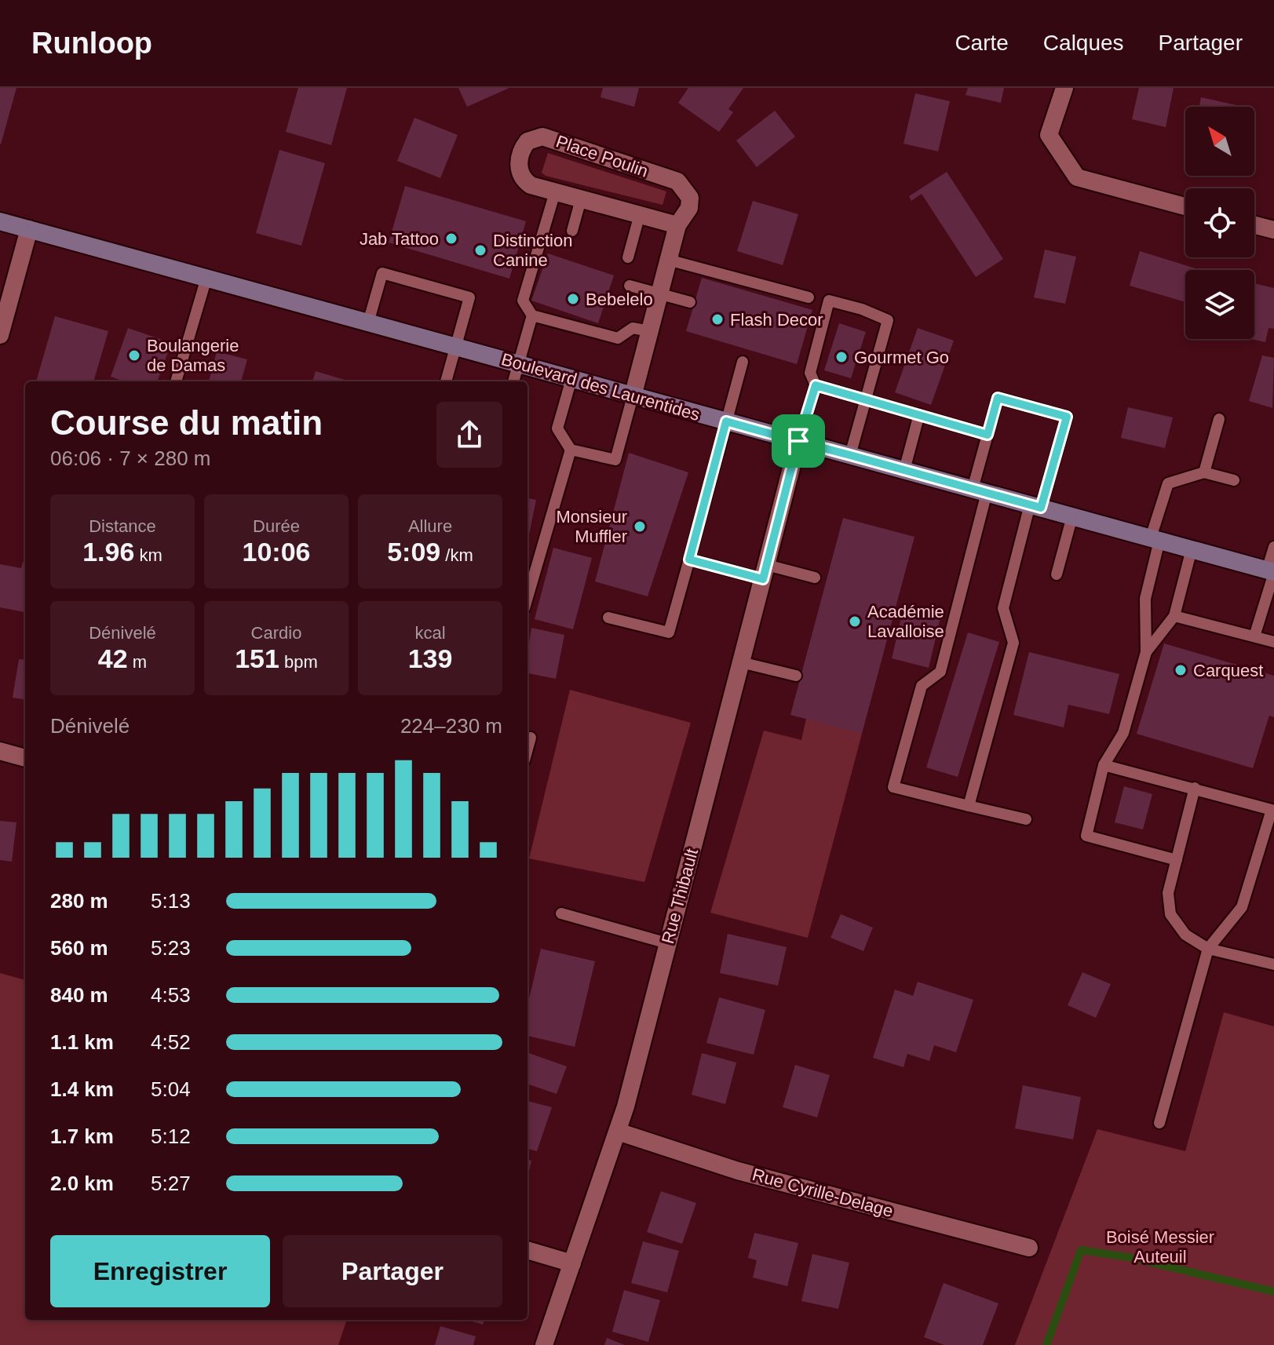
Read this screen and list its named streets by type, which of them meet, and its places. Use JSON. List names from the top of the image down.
{
  "streets": {
    "main road": ["Boulevard des Laurentides"],
    "street": ["Place Poulin", "Rue Thibault", "Rue Cyrille-Delage"]
  },
  "crossings": [
    ["Place Poulin", "Boulevard des Laurentides"],
    ["Boulevard des Laurentides", "Rue Thibault"],
    ["Rue Thibault", "Rue Cyrille-Delage"]
  ],
  "parks": ["Boisé Messier Auteuil"],
  "places": [
    "Jab Tattoo",
    "Distinction Canine",
    "Bebelelo",
    "Flash Decor",
    "Boulangerie de Damas",
    "Gourmet Go",
    "Monsieur Muffler",
    "Académie Lavalloise",
    "Carquest"
  ],
  "north": "top left",
  "page": {
    "header": "Runloop",
    "nav": ["Carte", "Calques", "Partager"],
    "heading": ["Course du matin", "06:06 · 7 × 280 m"],
    "stats": [
      ["Distance", "1.96 km"],
      ["Durée", "10:06"],
      ["Allure", "5:09 /km"],
      ["Dénivelé", "42 m"],
      ["Cardio", "151 bpm"],
      ["kcal", "139"]
    ],
    "chart": ["Dénivelé", "224–230 m"],
    "list": [
      {
        "name": "280 m",
        "note": "5:13"
      },
      {
        "name": "560 m",
        "note": "5:23"
      },
      {
        "name": "840 m",
        "note": "4:53"
      },
      {
        "name": "1.1 km",
        "note": "4:52"
      },
      {
        "name": "1.4 km",
        "note": "5:04"
      },
      {
        "name": "1.7 km",
        "note": "5:12"
      },
      {
        "name": "2.0 km",
        "note": "5:27"
      }
    ],
    "buttons": ["Enregistrer", "Partager"]
  }
}
